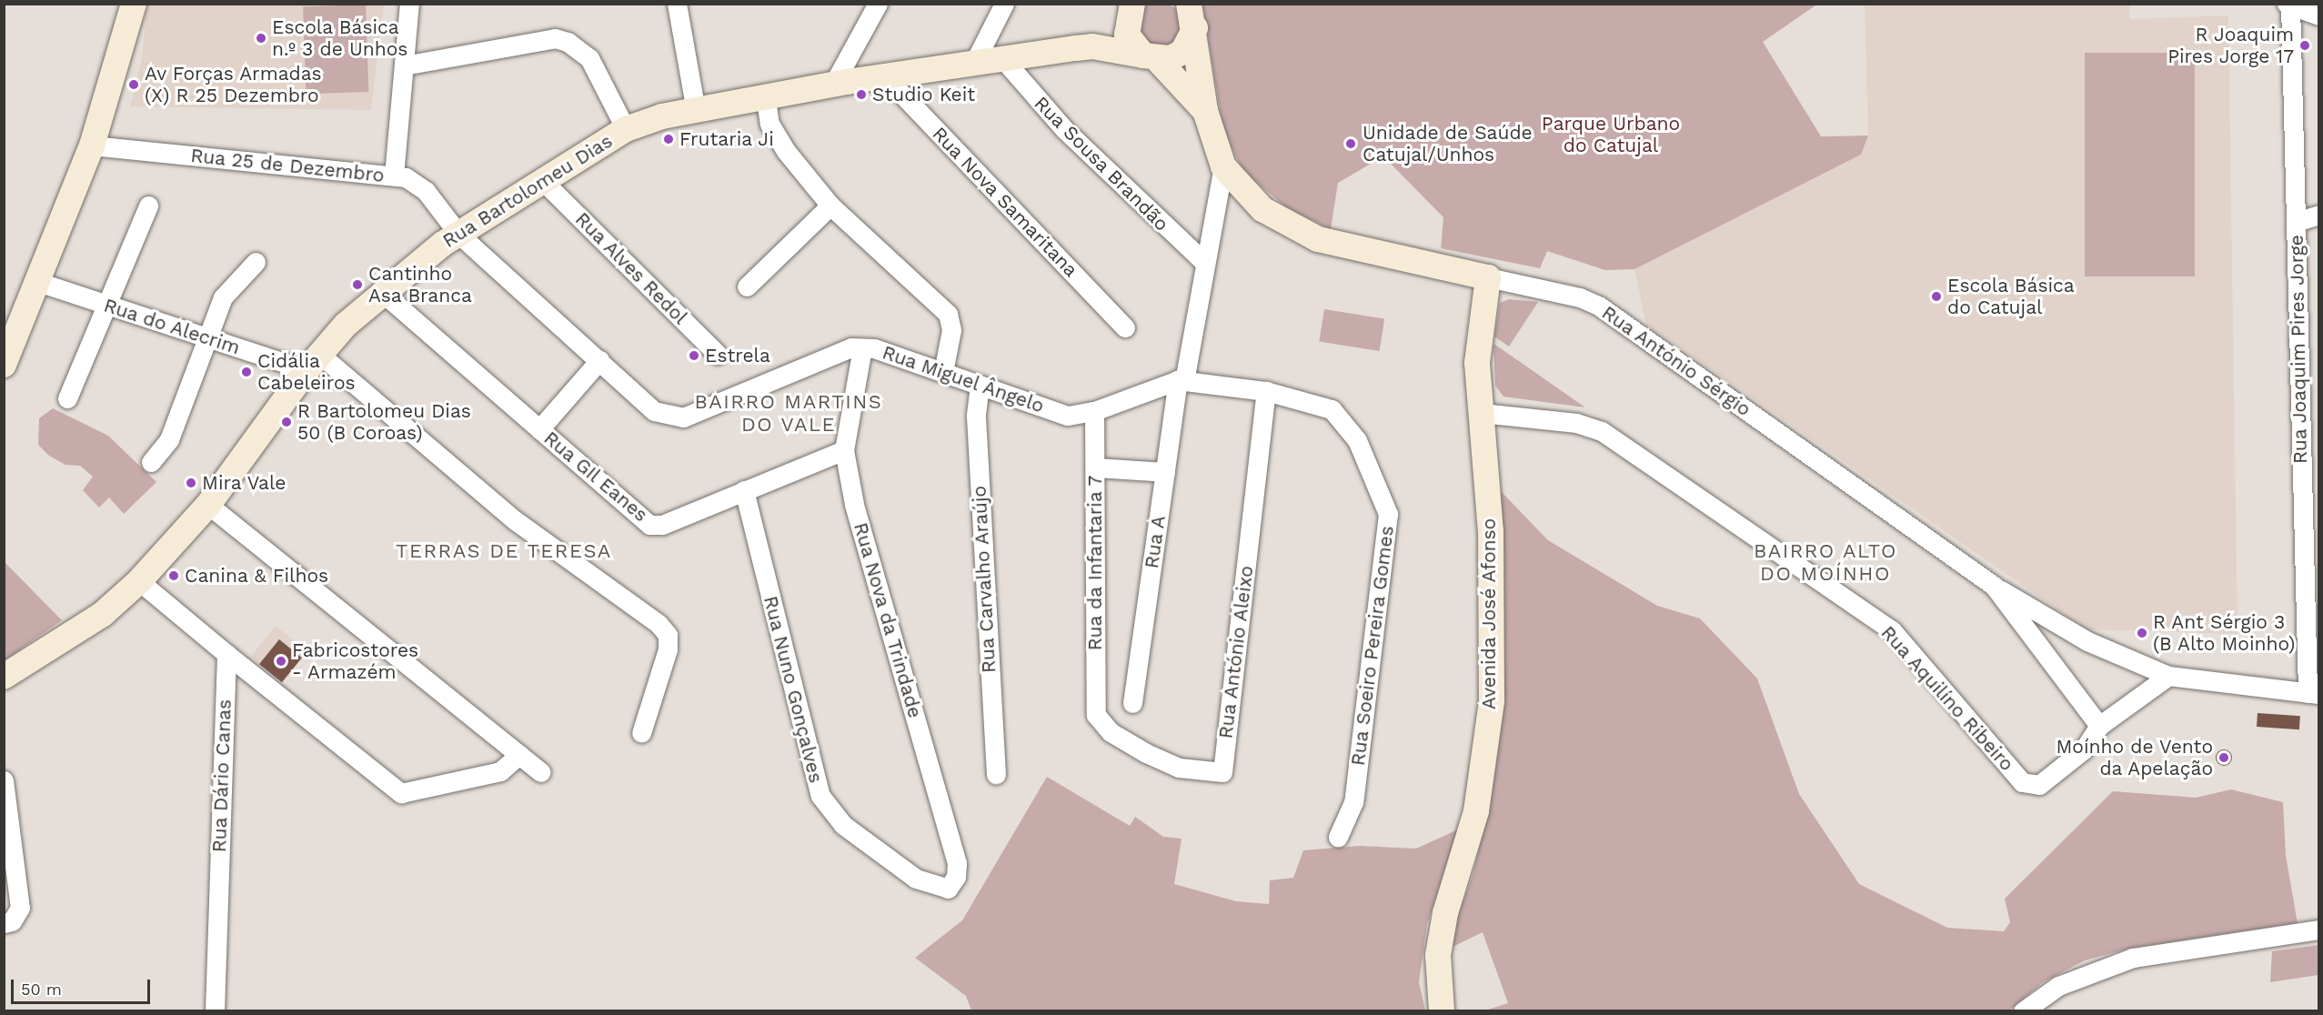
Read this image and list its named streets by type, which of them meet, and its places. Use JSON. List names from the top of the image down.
{
  "streets": {
    "street": [
      "Rua Sousa Brandão",
      "Rua 25 de Dezembro",
      "Rua Bartolomeu Dias",
      "Rua Nova Samaritana",
      "Rua Alves Redol",
      "Rua do Alecrim",
      "Rua Joaquim Pires Jorge",
      "Rua António Sérgio",
      "Rua Miguel Ângelo",
      "Rua GIl Eanes",
      "Rua A",
      "Rua da Infantaria 7",
      "Rua Carvalho Araújo",
      "Avenida José Afonso",
      "Rua Nova da Trindade",
      "Rua Soeiro Pereira Gomes",
      "Rua António Aleixo",
      "Rua Nuno Gonçalves",
      "Rua Aquilíno Ribeiro",
      "Rua Dário Canas"
    ]
  },
  "crossings": [
    ["Rua Sousa Brandão", "Rua Bartolomeu Dias"],
    ["Rua 25 de Dezembro", "Rua Bartolomeu Dias"],
    ["Rua 25 de Dezembro", "Rua Miguel Ângelo"],
    ["Rua Bartolomeu Dias", "Rua Nova Samaritana"],
    ["Rua Bartolomeu Dias", "Rua Alves Redol"],
    ["Rua Bartolomeu Dias", "Rua do Alecrim"],
    ["Rua Bartolomeu Dias", "Rua António Sérgio"],
    ["Rua Bartolomeu Dias", "Rua Miguel Ângelo"],
    ["Rua Bartolomeu Dias", "Rua GIl Eanes"],
    ["Rua António Sérgio", "Avenida José Afonso"],
    ["Rua António Sérgio", "Rua Aquilíno Ribeiro"],
    ["Rua Miguel Ângelo", "Rua A"],
    ["Rua Miguel Ângelo", "Rua da Infantaria 7"],
    ["Rua Miguel Ângelo", "Rua Carvalho Araújo"],
    ["Rua Miguel Ângelo", "Rua Nova da Trindade"],
    ["Rua Miguel Ângelo", "Rua Soeiro Pereira Gomes"],
    ["Rua GIl Eanes", "Rua Nova da Trindade"],
    ["Rua GIl Eanes", "Rua Nuno Gonçalves"],
    ["Rua A", "Rua Soeiro Pereira Gomes"],
    ["Rua da Infantaria 7", "Rua António Aleixo"],
    ["Avenida José Afonso", "Rua Aquilíno Ribeiro"],
    ["Rua Nova da Trindade", "Rua Nuno Gonçalves"],
    ["Rua Soeiro Pereira Gomes", "Rua António Aleixo"]
  ],
  "districts": ["BAIRRO MARTINS DO VALE", "BAIRRO ALTO DO MOÍNHO", "TERRAS DE TERESA"],
  "parks": ["Parque Urbano do Catujal"],
  "places": [
    "Escola Básica n.º 3 de Unhos",
    "R Joaquim Pires Jorge 17",
    "Av Forças Armadas (X) R 25 Dezembro",
    "Studio Keit",
    "Frutaria Ji",
    "Unidade de Saúde Catujal/Unhos",
    "Cantinho Asa Branca",
    "Escola Básica do Catujal",
    "Estrela",
    "Cidália Cabeleiros",
    "R Bartolomeu Dias 50 (B Coroas)",
    "Mira Vale",
    "Canina & Filhos",
    "R Ant Sérgio 3 (B Alto Moinho)",
    "Fabricostores - Armazém",
    "Moínho de Vento da Apelação"
  ],
  "scale_bar": "50 m"
}
